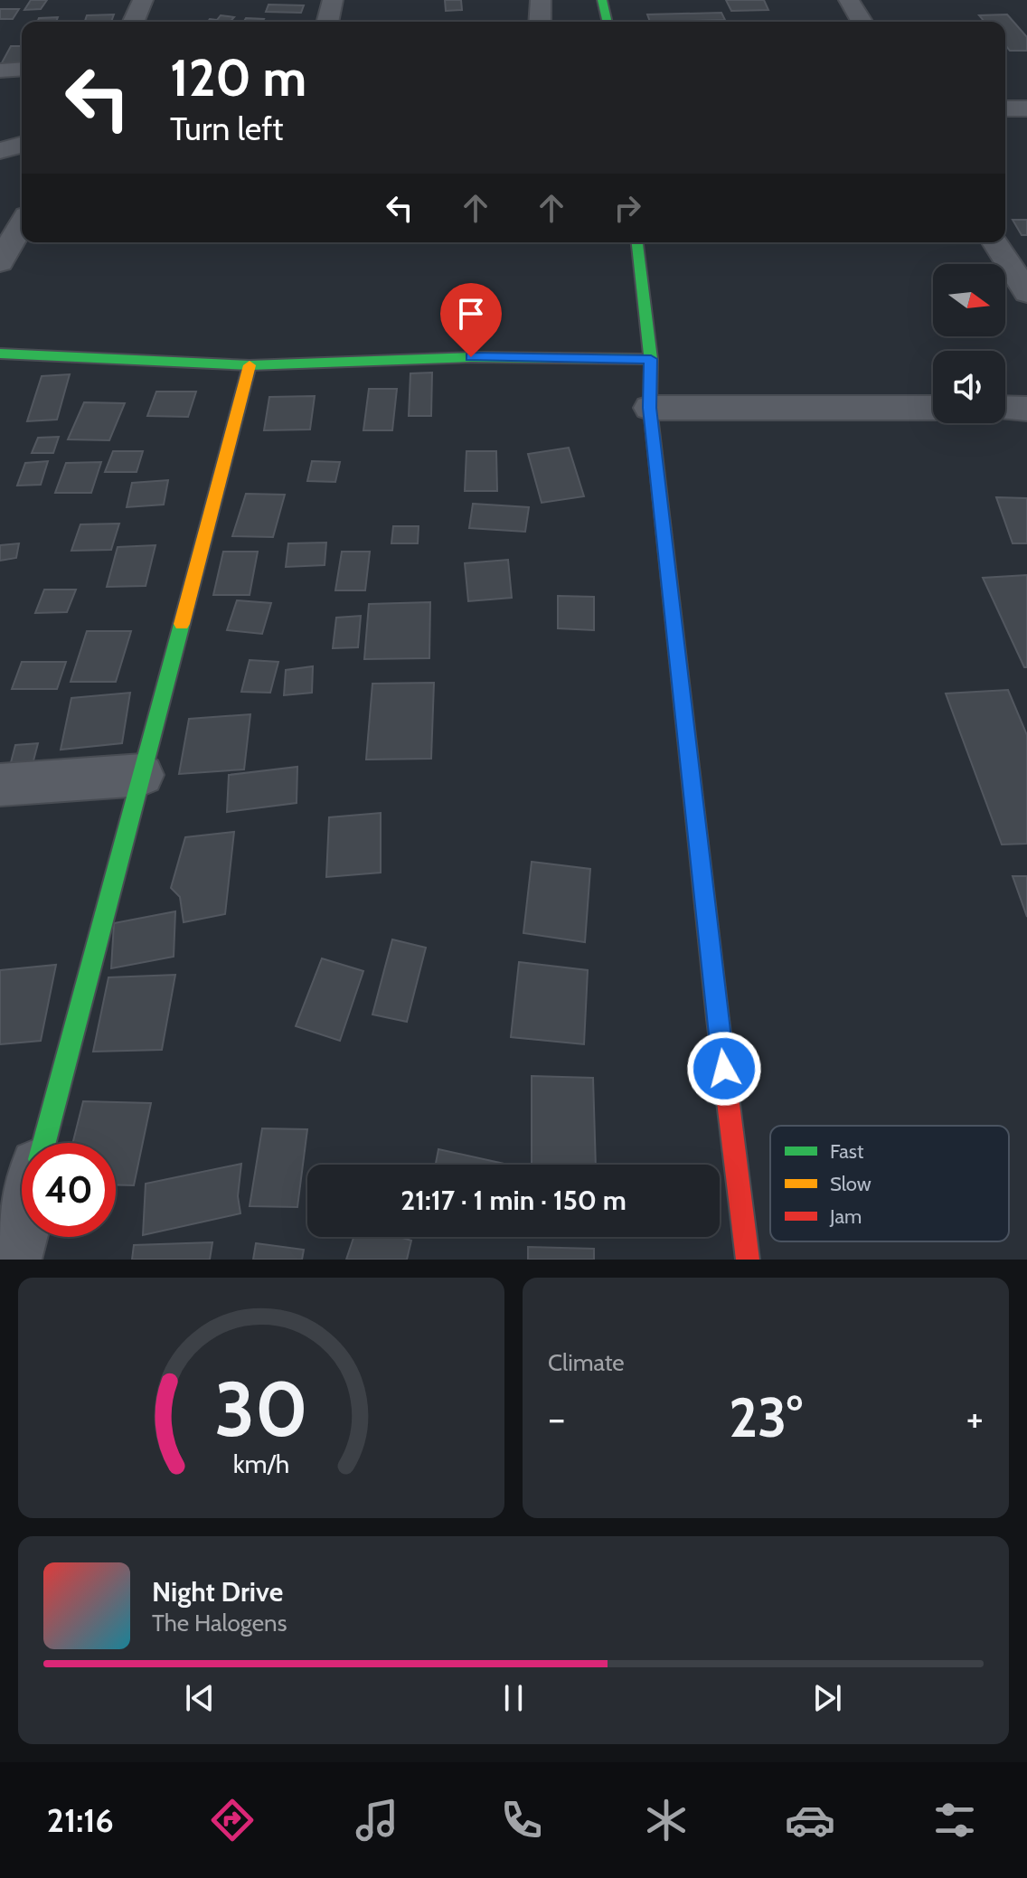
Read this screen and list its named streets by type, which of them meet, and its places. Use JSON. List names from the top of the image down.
{
  "legend": ["Fast", "Slow", "Jam"],
  "north": "right",
  "page": {
    "turn": ["120 m", "Turn left"],
    "limit": "40",
    "trip": "21:17 · 1 min · 150 m",
    "tile": "Climate",
    "heat": ["−", "23°", "+"],
    "song": ["Night Drive", "The Halogens"],
    "tabs": "21:16",
    "gauge": ["30", "km/h"]
  }
}
